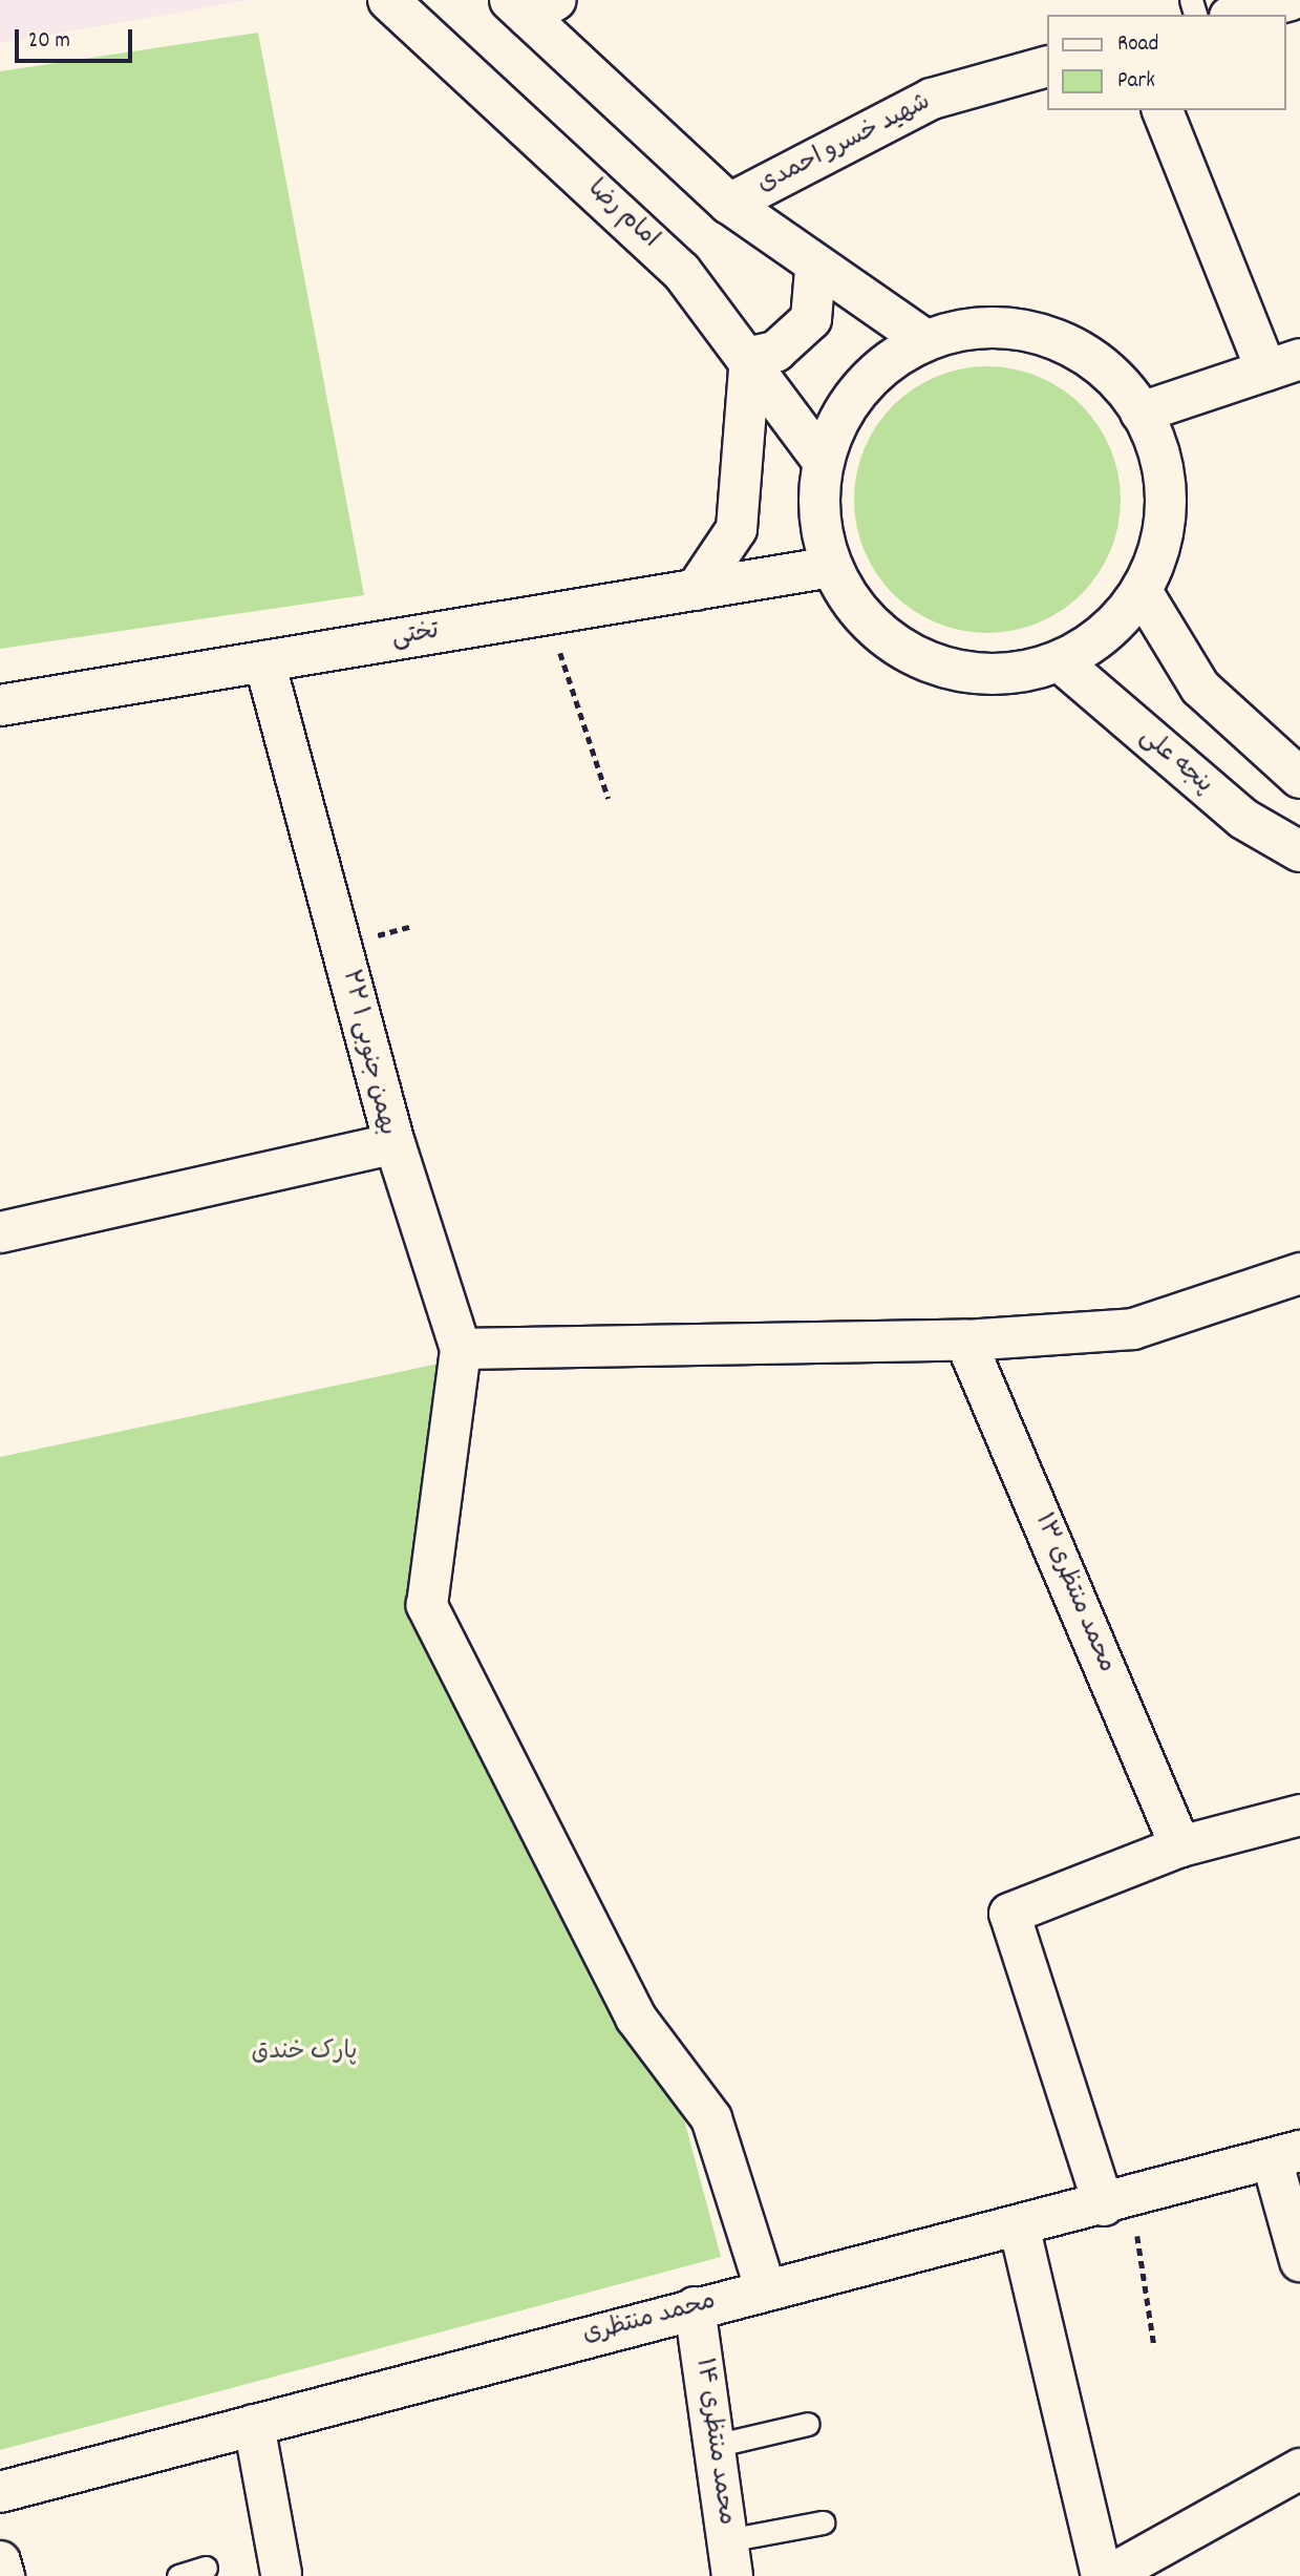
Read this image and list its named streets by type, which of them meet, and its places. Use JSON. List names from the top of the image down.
{
  "streets": {
    "street": [
      "شهید خسرو احمدی",
      "امام رضا",
      "تختی",
      "پنجه علی",
      "۲۲ بهمن جنوبی ۱",
      "محمد منتظری ۱۳",
      "محمد منتظری",
      "محمد منتظری ۱۴"
    ]
  },
  "crossings": [
    ["تختی", "۲۲ بهمن جنوبی ۱"],
    ["محمد منتظری", "محمد منتظری ۱۴"]
  ],
  "parks": ["پارک خندق"],
  "legend": ["Road", "Park"],
  "scale_bar": "20 m"
}
